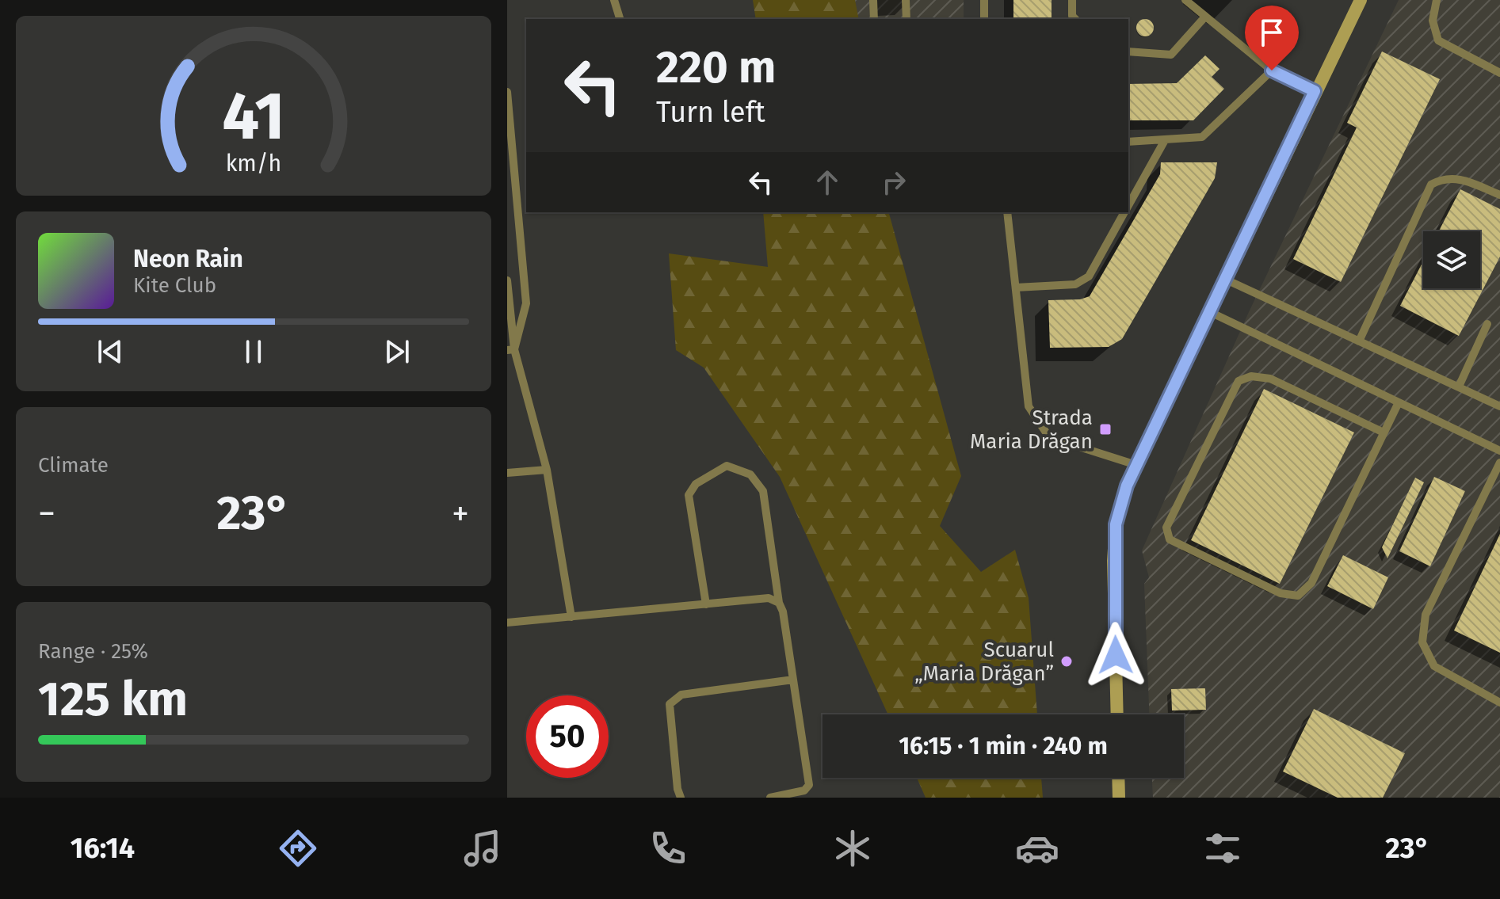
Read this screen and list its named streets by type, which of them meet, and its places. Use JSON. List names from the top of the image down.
{
  "places": {
    "transit": ["Strada Maria Drăgan"],
    "other": ["Scuarul „Maria Drăgan”"]
  },
  "page": {
    "turn": ["220 m", "Turn left"],
    "song": ["Neon Rain", "Kite Club"],
    "tile": [
      "Climate",
      ["Range · 25%", "125 km"]
    ],
    "heat": ["−", "23°", "+"],
    "limit": "50",
    "trip": "16:15 · 1 min · 240 m",
    "tabs": ["16:14", "23°"],
    "gauge": ["41", "km/h"]
  }
}
